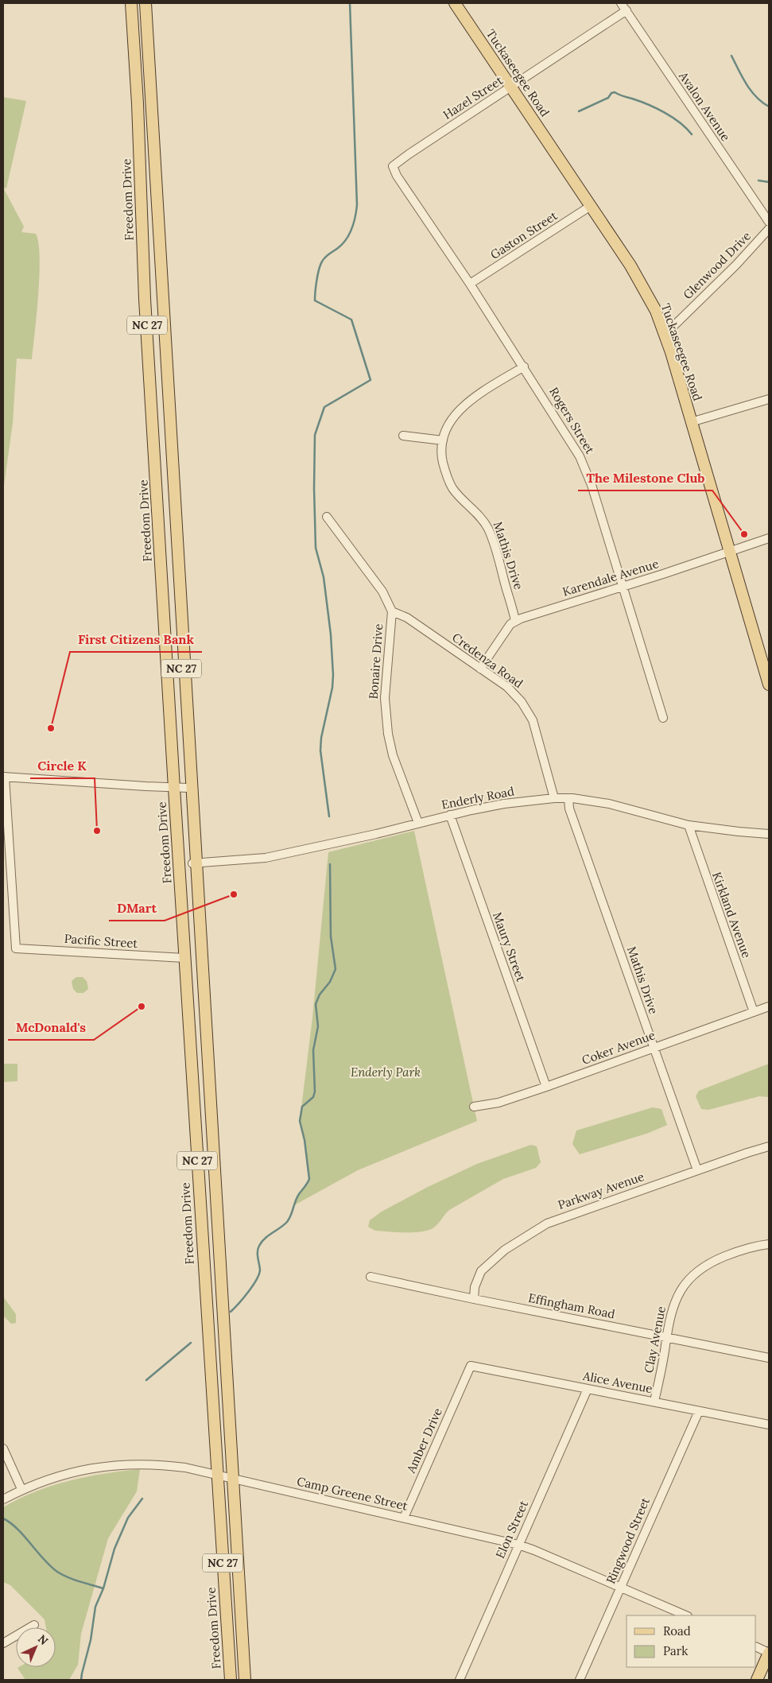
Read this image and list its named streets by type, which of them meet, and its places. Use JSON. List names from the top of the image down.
{
  "streets": {
    "main road": ["Tuckaseegee Road", "Freedom Drive", "NC 27"],
    "street": [
      "Hazel Street",
      "Avalon Avenue",
      "Gaston Street",
      "Glenwood Drive",
      "Rogers Street",
      "Mathis Drive",
      "Karendale Avenue",
      "Credenza Road",
      "Bonaire Drive",
      "Enderly Road",
      "Kirkland Avenue",
      "Pacific Street",
      "Maury Street",
      "Coker Avenue",
      "Parkway Avenue",
      "Effingham Road",
      "Clay Avenue",
      "Alice Avenue",
      "Amber Drive",
      "Camp Greene Street",
      "Elon Street",
      "Ringwood Street"
    ]
  },
  "crossings": [
    ["Tuckaseegee Road", "Hazel Street"],
    ["Tuckaseegee Road", "Gaston Street"],
    ["Tuckaseegee Road", "Glenwood Drive"],
    ["Tuckaseegee Road", "Karendale Avenue"],
    ["Hazel Street", "Avalon Avenue"],
    ["Hazel Street", "Rogers Street"],
    ["Freedom Drive", "Pacific Street"],
    ["Freedom Drive", "Camp Greene Street"],
    ["Gaston Street", "Rogers Street"],
    ["NC 27", "Enderly Road"],
    ["NC 27", "Camp Greene Street"],
    ["Rogers Street", "Mathis Drive"],
    ["Rogers Street", "Karendale Avenue"],
    ["Mathis Drive", "Karendale Avenue"],
    ["Mathis Drive", "Enderly Road"],
    ["Mathis Drive", "Coker Avenue"],
    ["Mathis Drive", "Parkway Avenue"],
    ["Credenza Road", "Bonaire Drive"],
    ["Credenza Road", "Enderly Road"],
    ["Bonaire Drive", "Enderly Road"],
    ["Enderly Road", "Kirkland Avenue"],
    ["Enderly Road", "Maury Street"],
    ["Kirkland Avenue", "Coker Avenue"],
    ["Maury Street", "Coker Avenue"],
    ["Parkway Avenue", "Effingham Road"],
    ["Effingham Road", "Clay Avenue"],
    ["Clay Avenue", "Alice Avenue"],
    ["Alice Avenue", "Amber Drive"],
    ["Alice Avenue", "Elon Street"],
    ["Alice Avenue", "Ringwood Street"],
    ["Amber Drive", "Camp Greene Street"],
    ["Camp Greene Street", "Elon Street"],
    ["Camp Greene Street", "Ringwood Street"]
  ],
  "parks": ["Enderly Park"],
  "places": [
    "The Milestone Club",
    "First Citizens Bank",
    "Circle K",
    "DMart",
    "McDonald's"
  ],
  "legend": ["Road", "Park"],
  "north": "top right"
}
